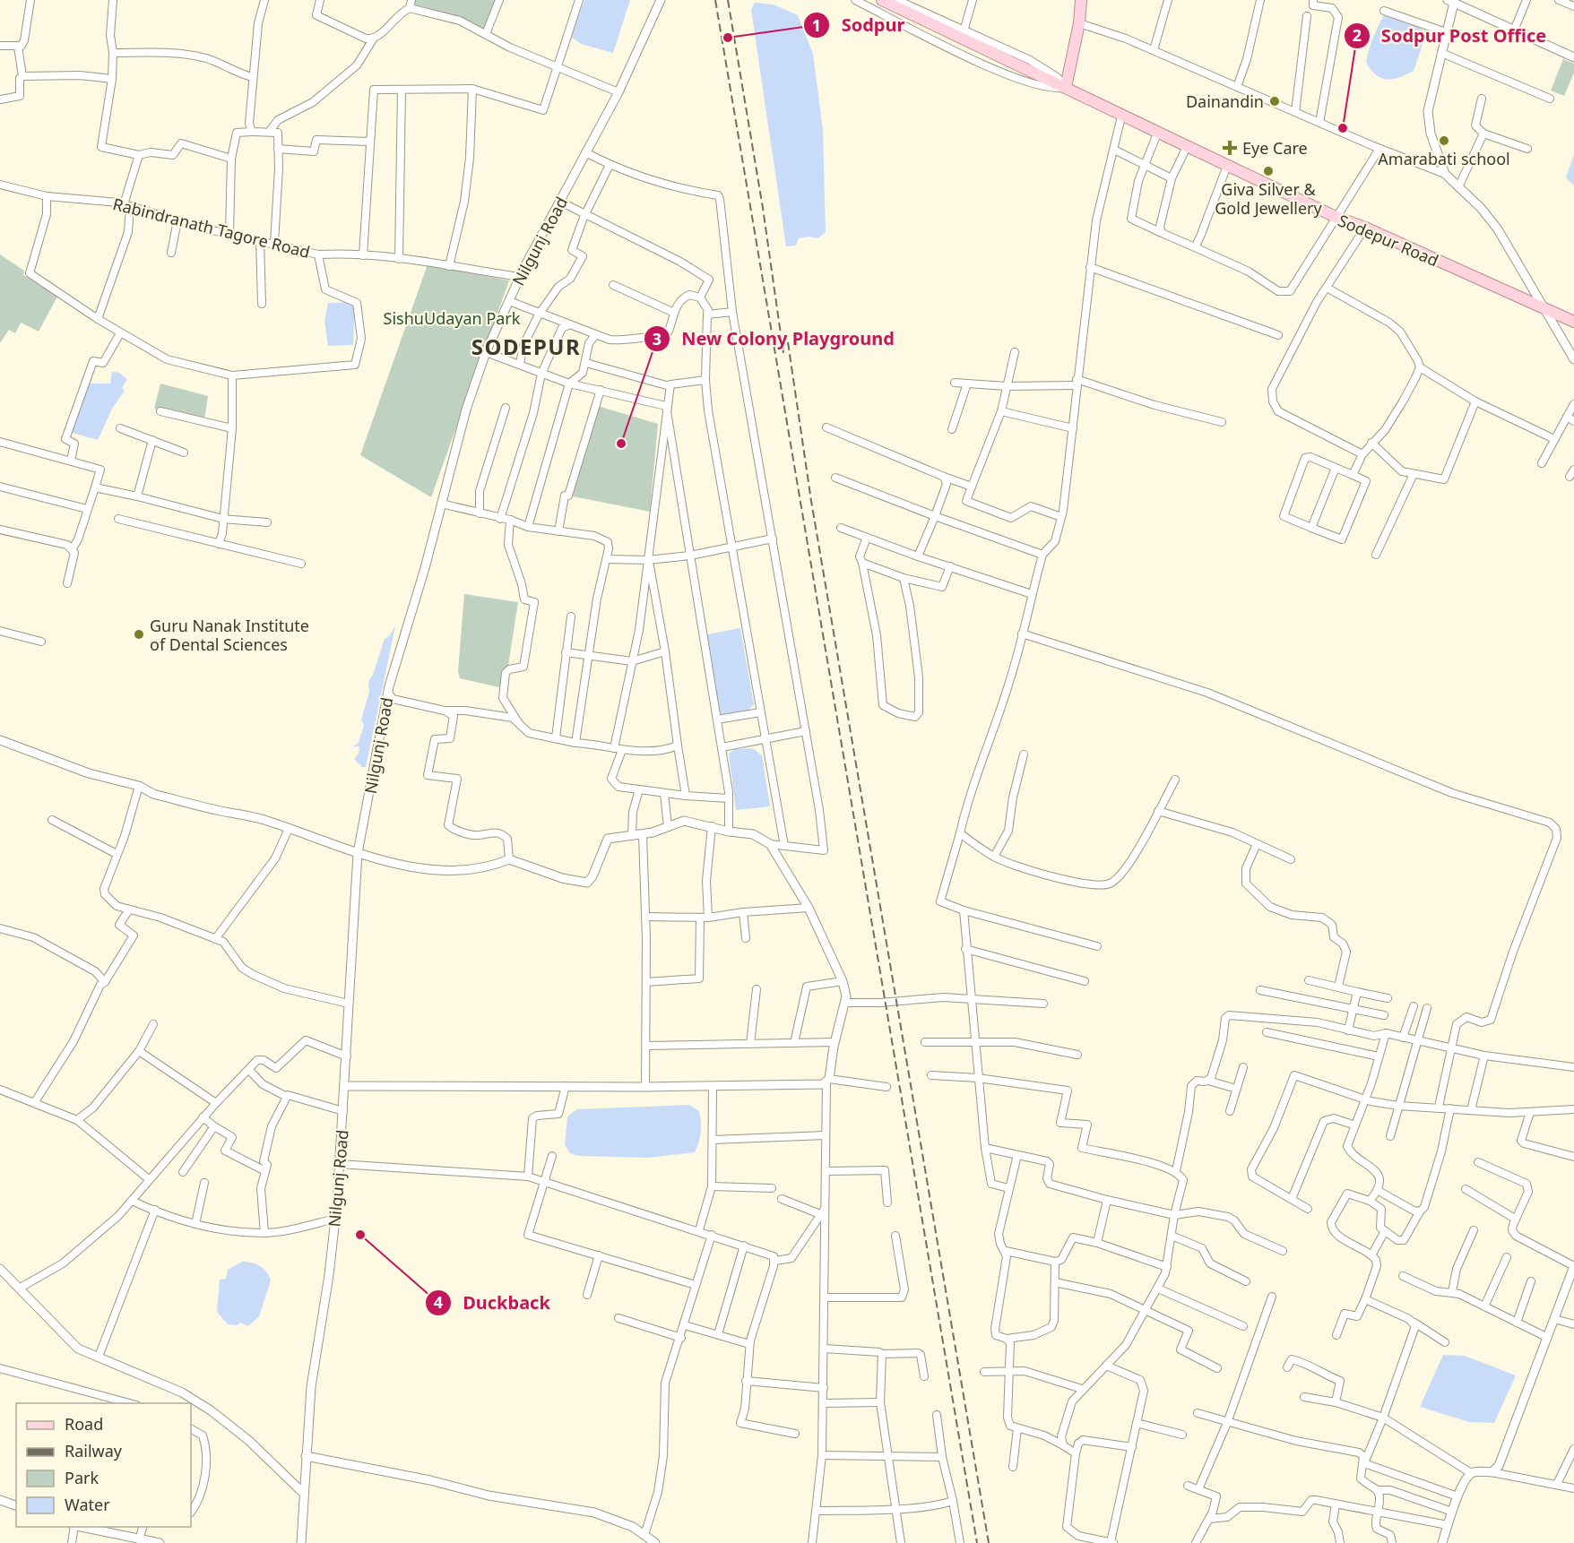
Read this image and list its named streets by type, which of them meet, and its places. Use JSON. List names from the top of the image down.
{
  "streets": {
    "main road": ["Sodepur Road"],
    "street": ["Rabindranath Tagore Road", "Nilgunj Road"]
  },
  "crossings": [
    ["Rabindranath Tagore Road", "Nilgunj Road"]
  ],
  "districts": ["SODEPUR"],
  "parks": ["SishuUdayan Park"],
  "places": {
    "other": [
      "Sodpur",
      "Dainandin",
      "Sodpur Post Office",
      "Amarabati school",
      "Giva Silver & Gold Jewellery",
      "New Colony Playground",
      "Guru Nanak Institute of Dental Sciences",
      "Duckback"
    ],
    "health": ["Eye Care"]
  },
  "legend": [
    "Road",
    "Railway",
    "Park",
    "Water"
  ]
}
